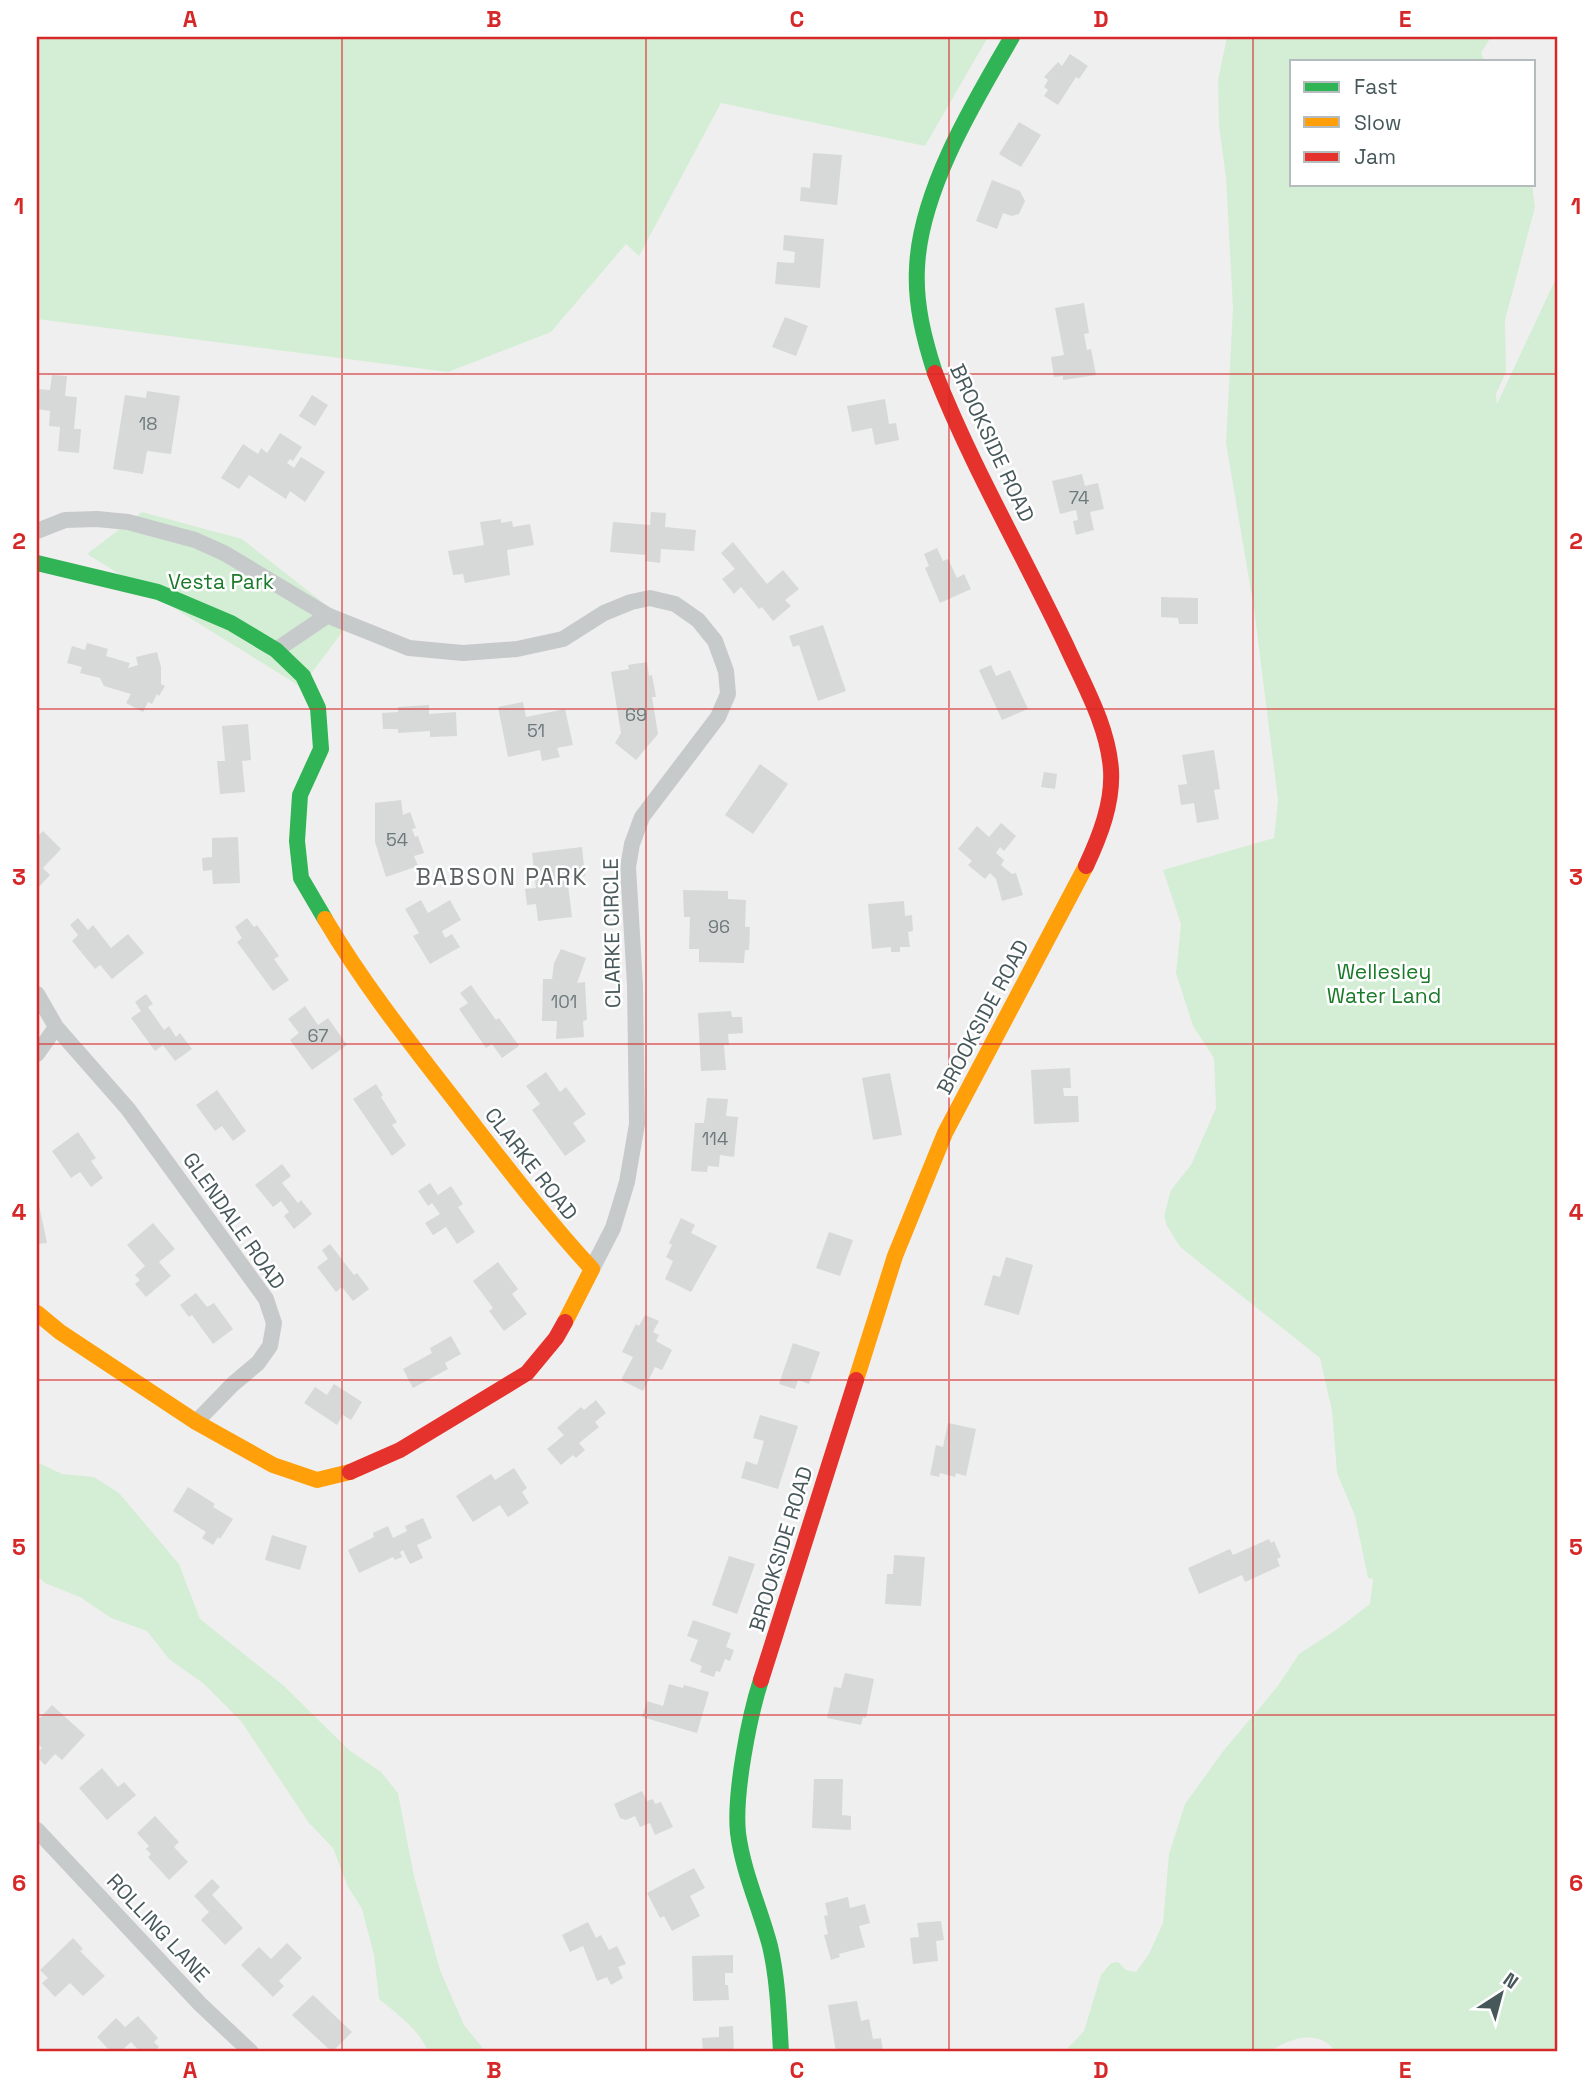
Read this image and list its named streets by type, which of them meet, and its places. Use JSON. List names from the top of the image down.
{
  "streets": {
    "street": [
      "BROOKSIDE ROAD",
      "CLARKE CIRCLE",
      "CLARKE ROAD",
      "GLENDALE ROAD",
      "ROLLING LANE"
    ]
  },
  "crossings": [
    ["CLARKE CIRCLE", "CLARKE ROAD"]
  ],
  "districts": ["BABSON PARK"],
  "parks": ["Vesta Park", "Wellesley Water Land"],
  "house_numbers": [
    "18",
    "74",
    "69",
    "51",
    "54",
    "96",
    "101",
    "67",
    "114"
  ],
  "legend": ["Fast", "Slow", "Jam"],
  "north": "top right",
  "grid": {
    "columns": [
      "A",
      "B",
      "C",
      "D",
      "E"
    ],
    "rows": [
      "1",
      "2",
      "3",
      "4",
      "5",
      "6"
    ]
  }
}
